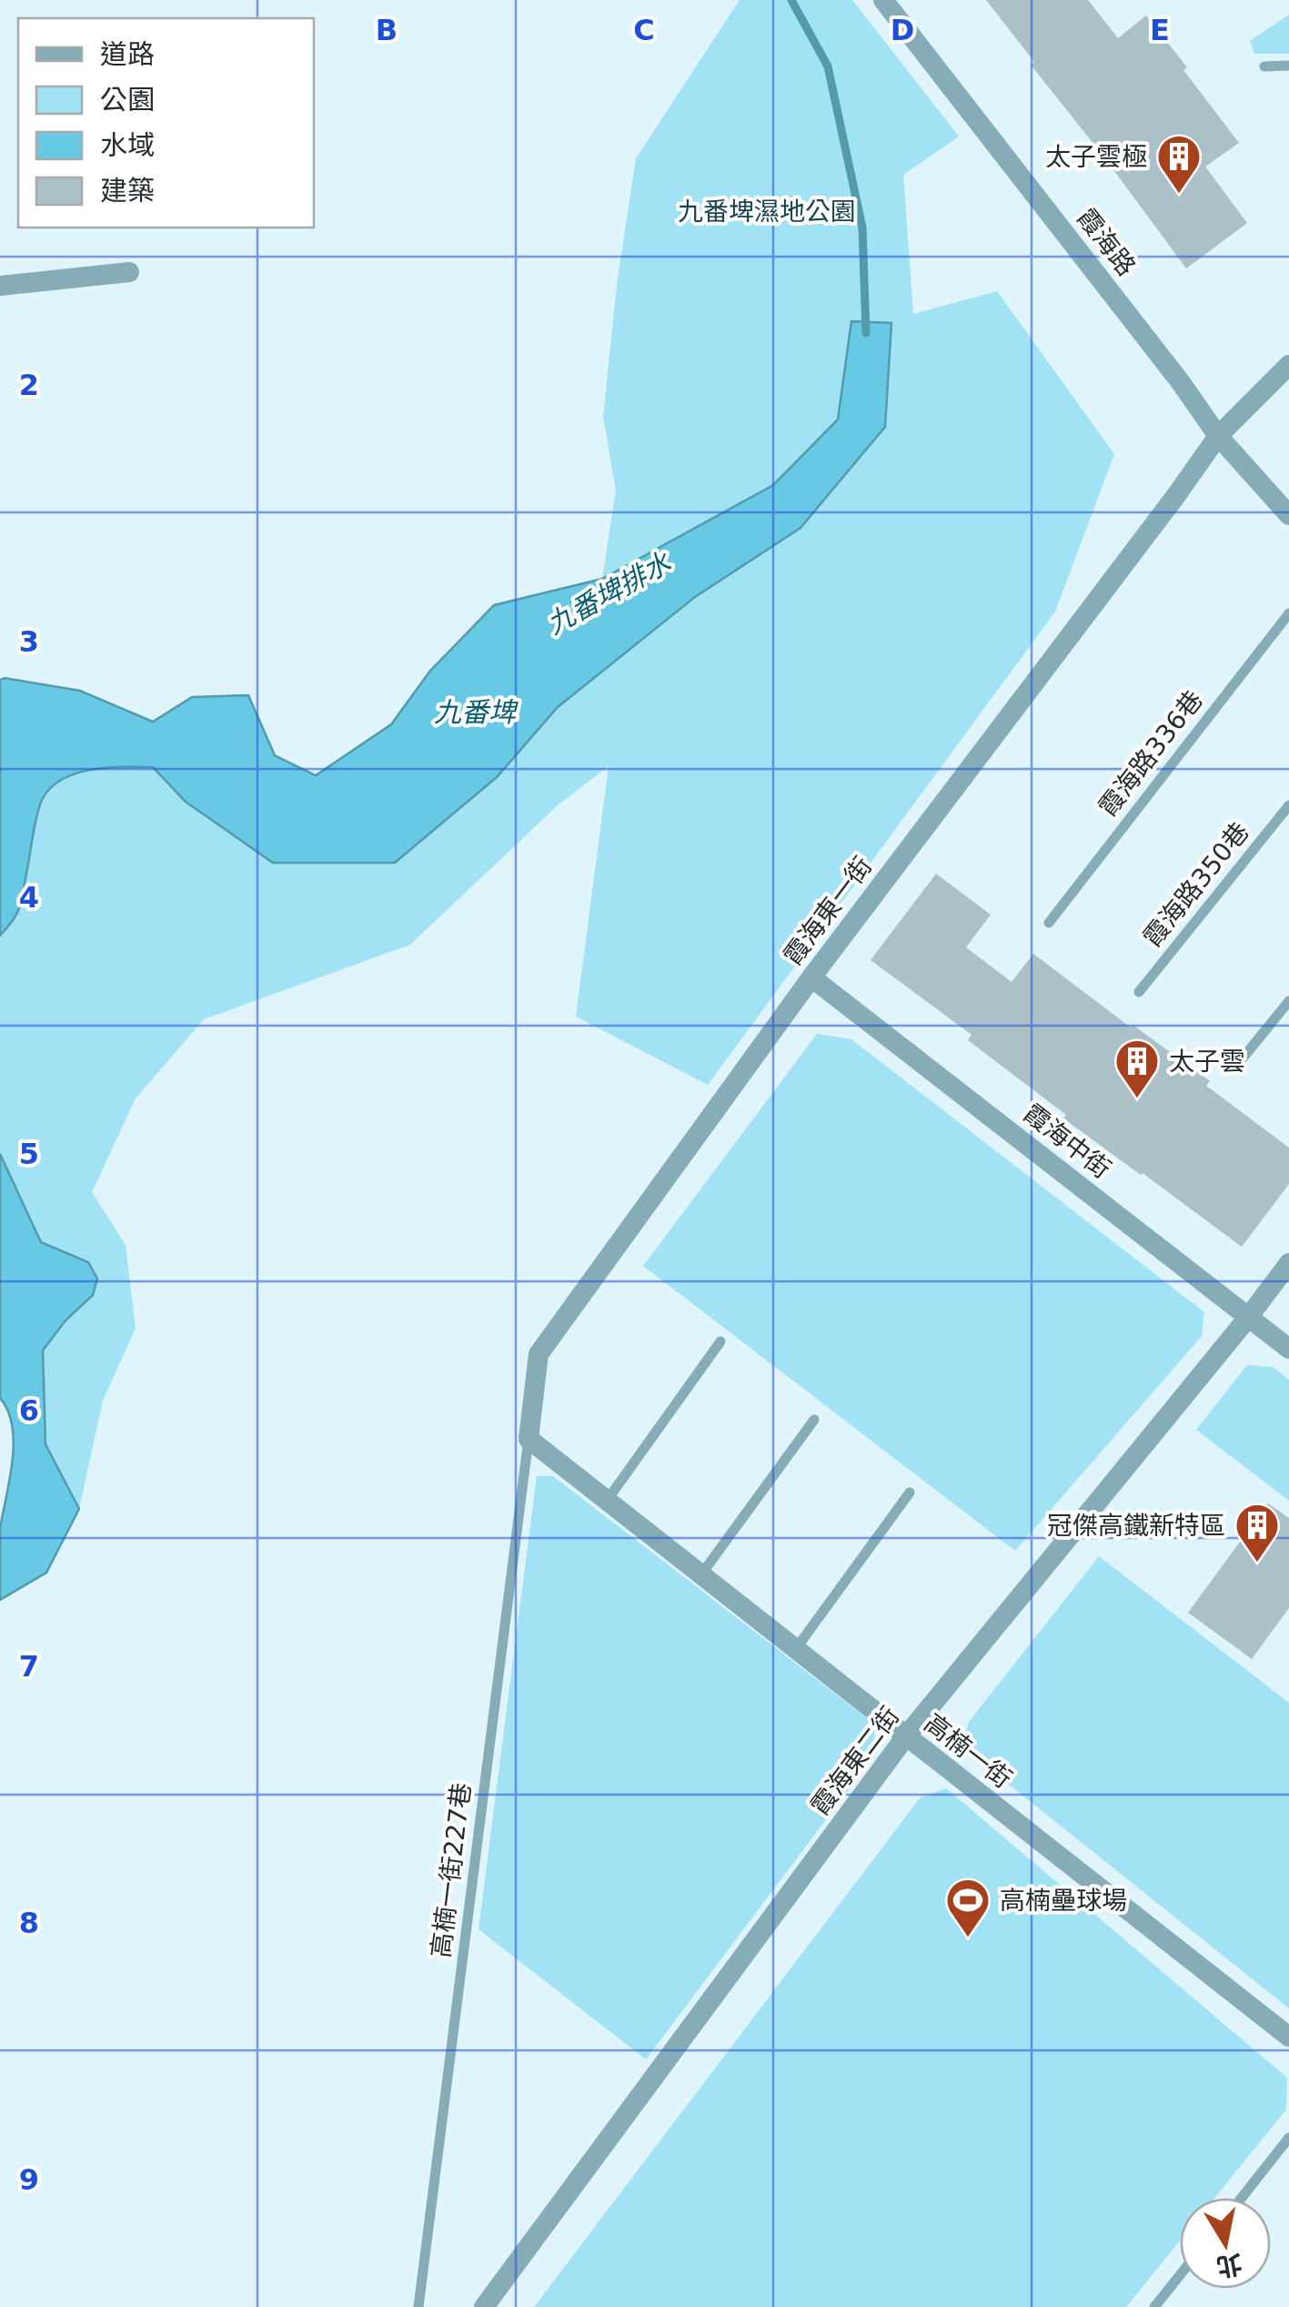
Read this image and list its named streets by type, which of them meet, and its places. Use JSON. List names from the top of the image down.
{
  "streets": {
    "street": [
      "霞海路",
      "霞海東一街",
      "霞海中街",
      "高楠一街",
      "霞海東二街"
    ],
    "lane": ["霞海路336巷", "霞海路350巷", "高楠一街227巷"]
  },
  "crossings": [
    ["霞海路", "霞海東一街"],
    ["霞海東一街", "霞海中街"],
    ["霞海東一街", "高楠一街"],
    ["霞海東一街", "高楠一街227巷"],
    ["霞海中街", "霞海東二街"],
    ["高楠一街", "霞海東二街"],
    ["高楠一街", "高楠一街227巷"]
  ],
  "water": ["九番埤排水", "九番埤"],
  "parks": ["九番埤濕地公園"],
  "places": {
    "building": ["太子雲極", "太子雲", "冠傑高鐵新特區"],
    "sports": ["高楠壘球場"]
  },
  "legend": [
    "道路",
    "公園",
    "水域",
    "建築"
  ],
  "north": "bottom",
  "grid": {
    "columns": [
      "B",
      "C",
      "D",
      "E"
    ],
    "rows": [
      "2",
      "3",
      "4",
      "5",
      "6",
      "7",
      "8",
      "9"
    ]
  }
}
